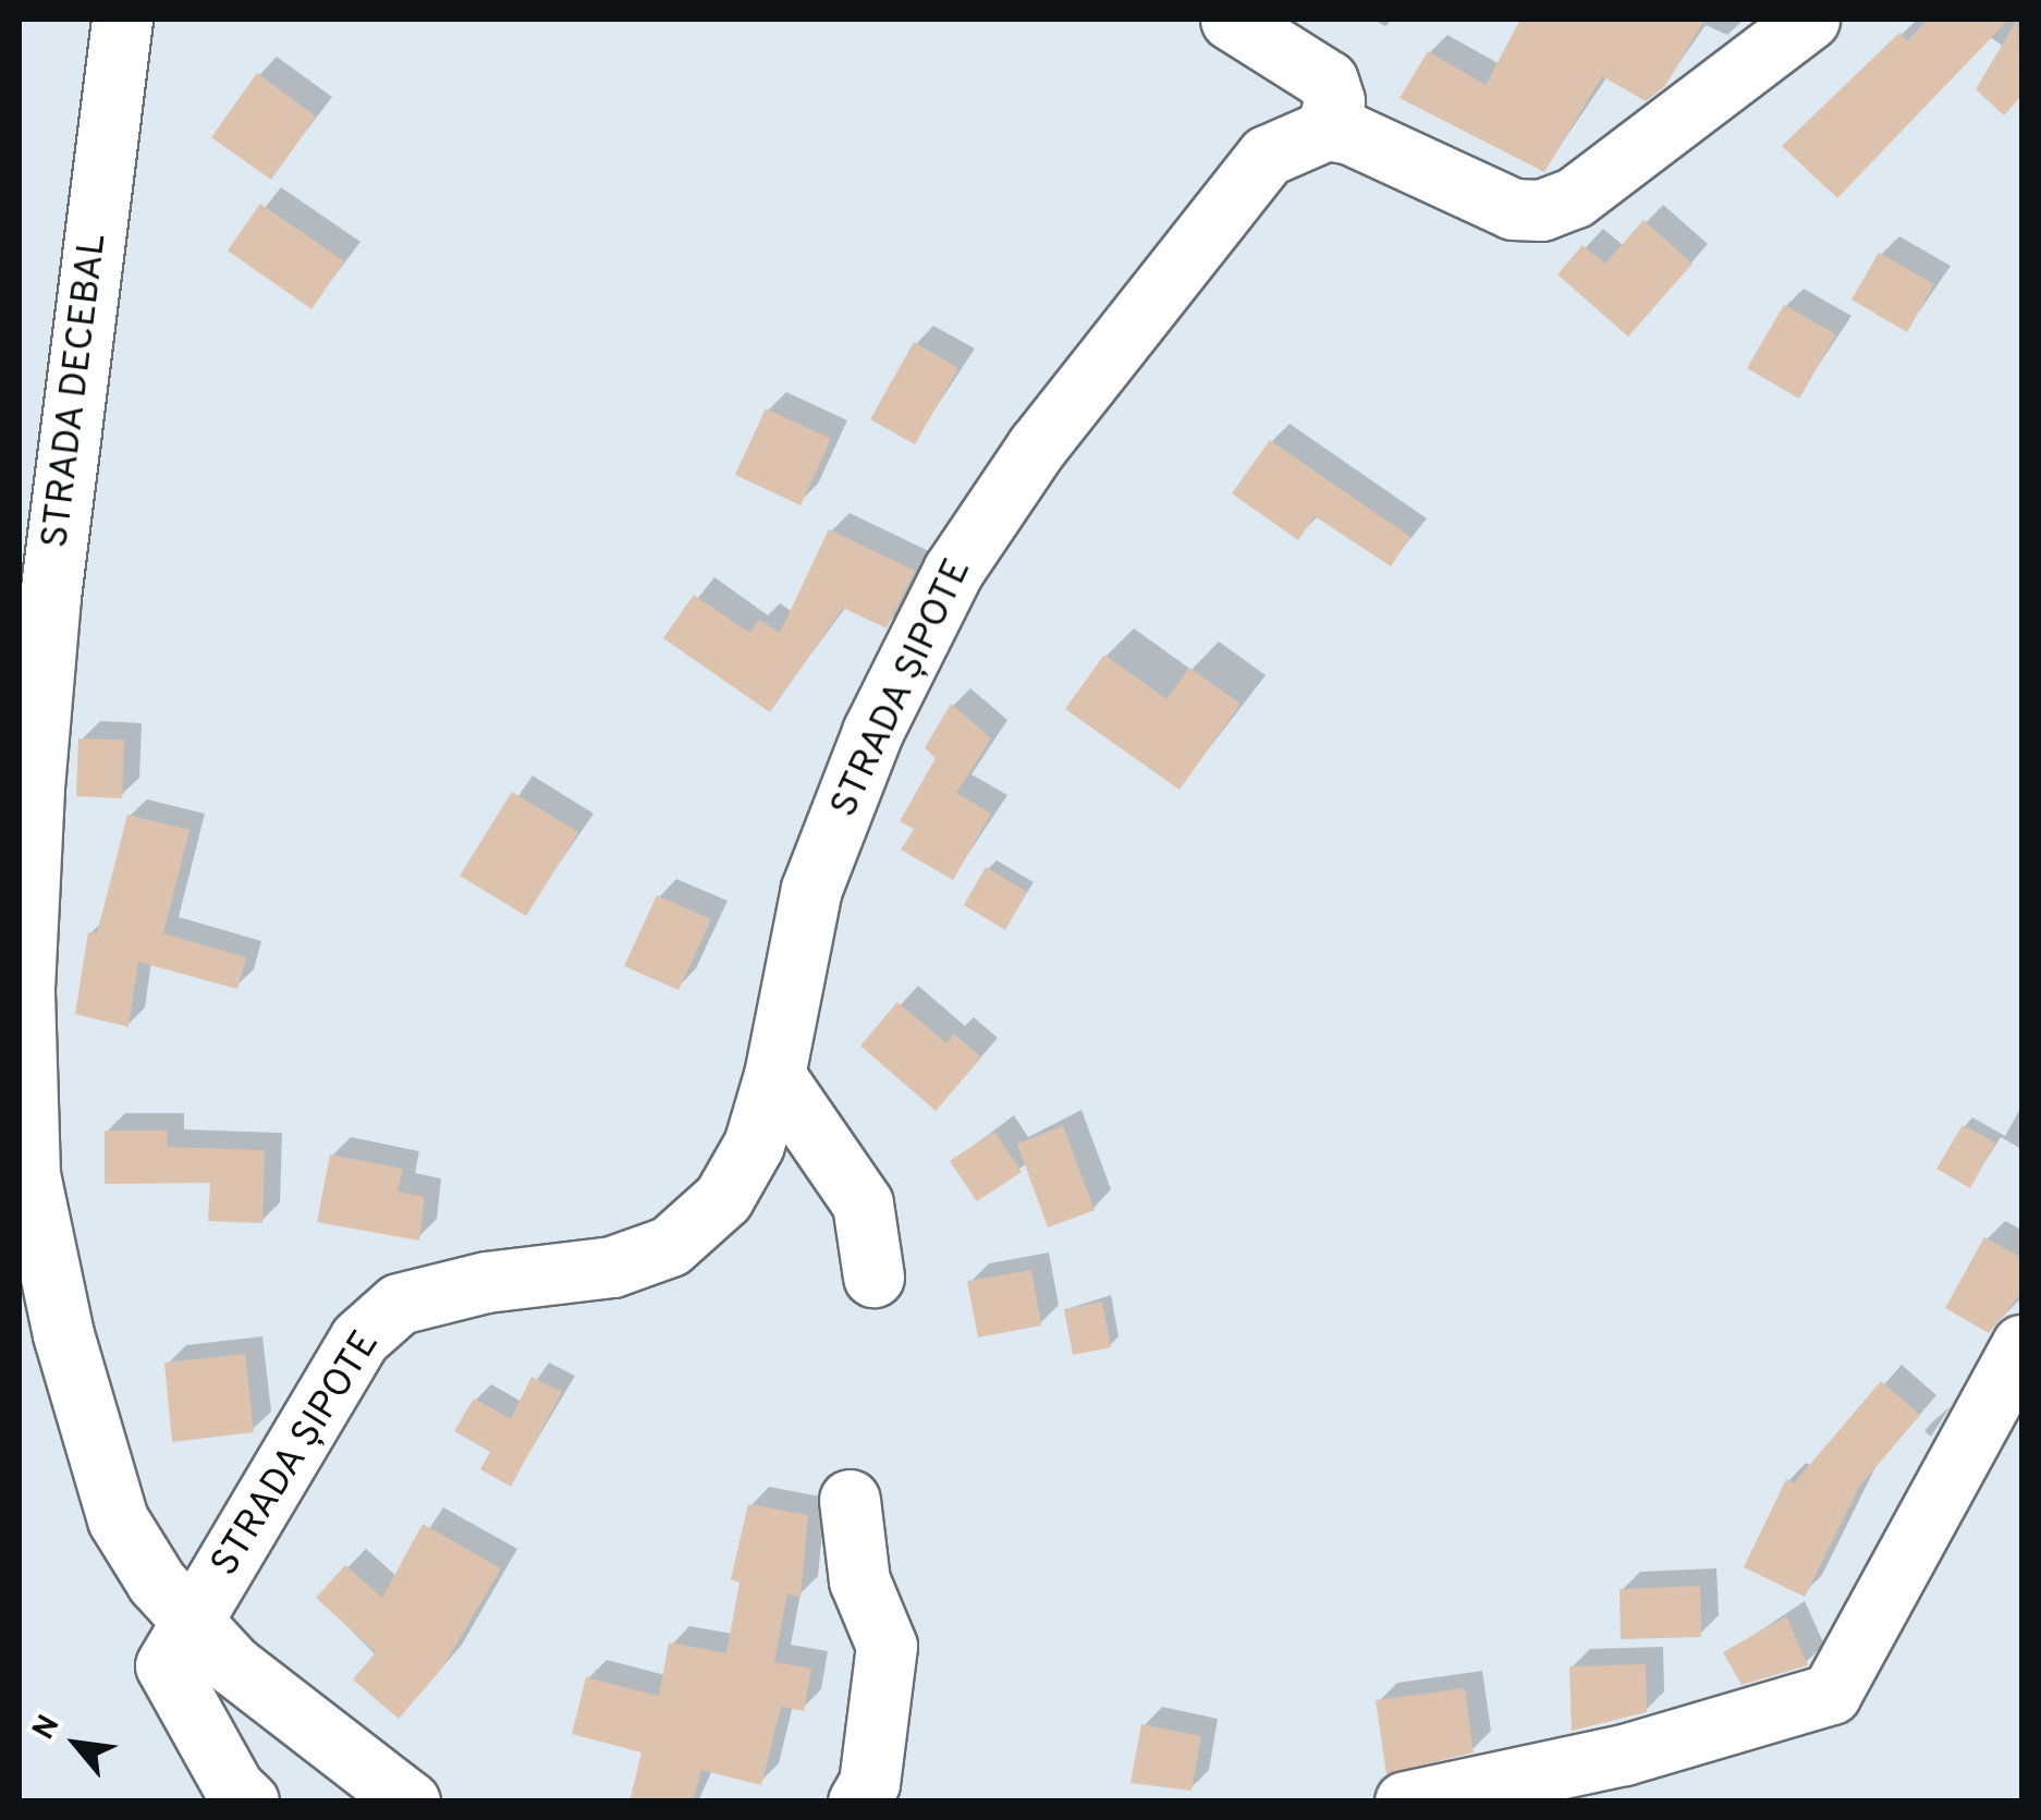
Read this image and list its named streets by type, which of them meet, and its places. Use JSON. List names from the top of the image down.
{
  "streets": {
    "street": ["STRADA DECEBAL", "STRADA ȘIPOTE"]
  },
  "crossings": [
    ["STRADA DECEBAL", "STRADA ȘIPOTE"]
  ],
  "north": "top left"
}
